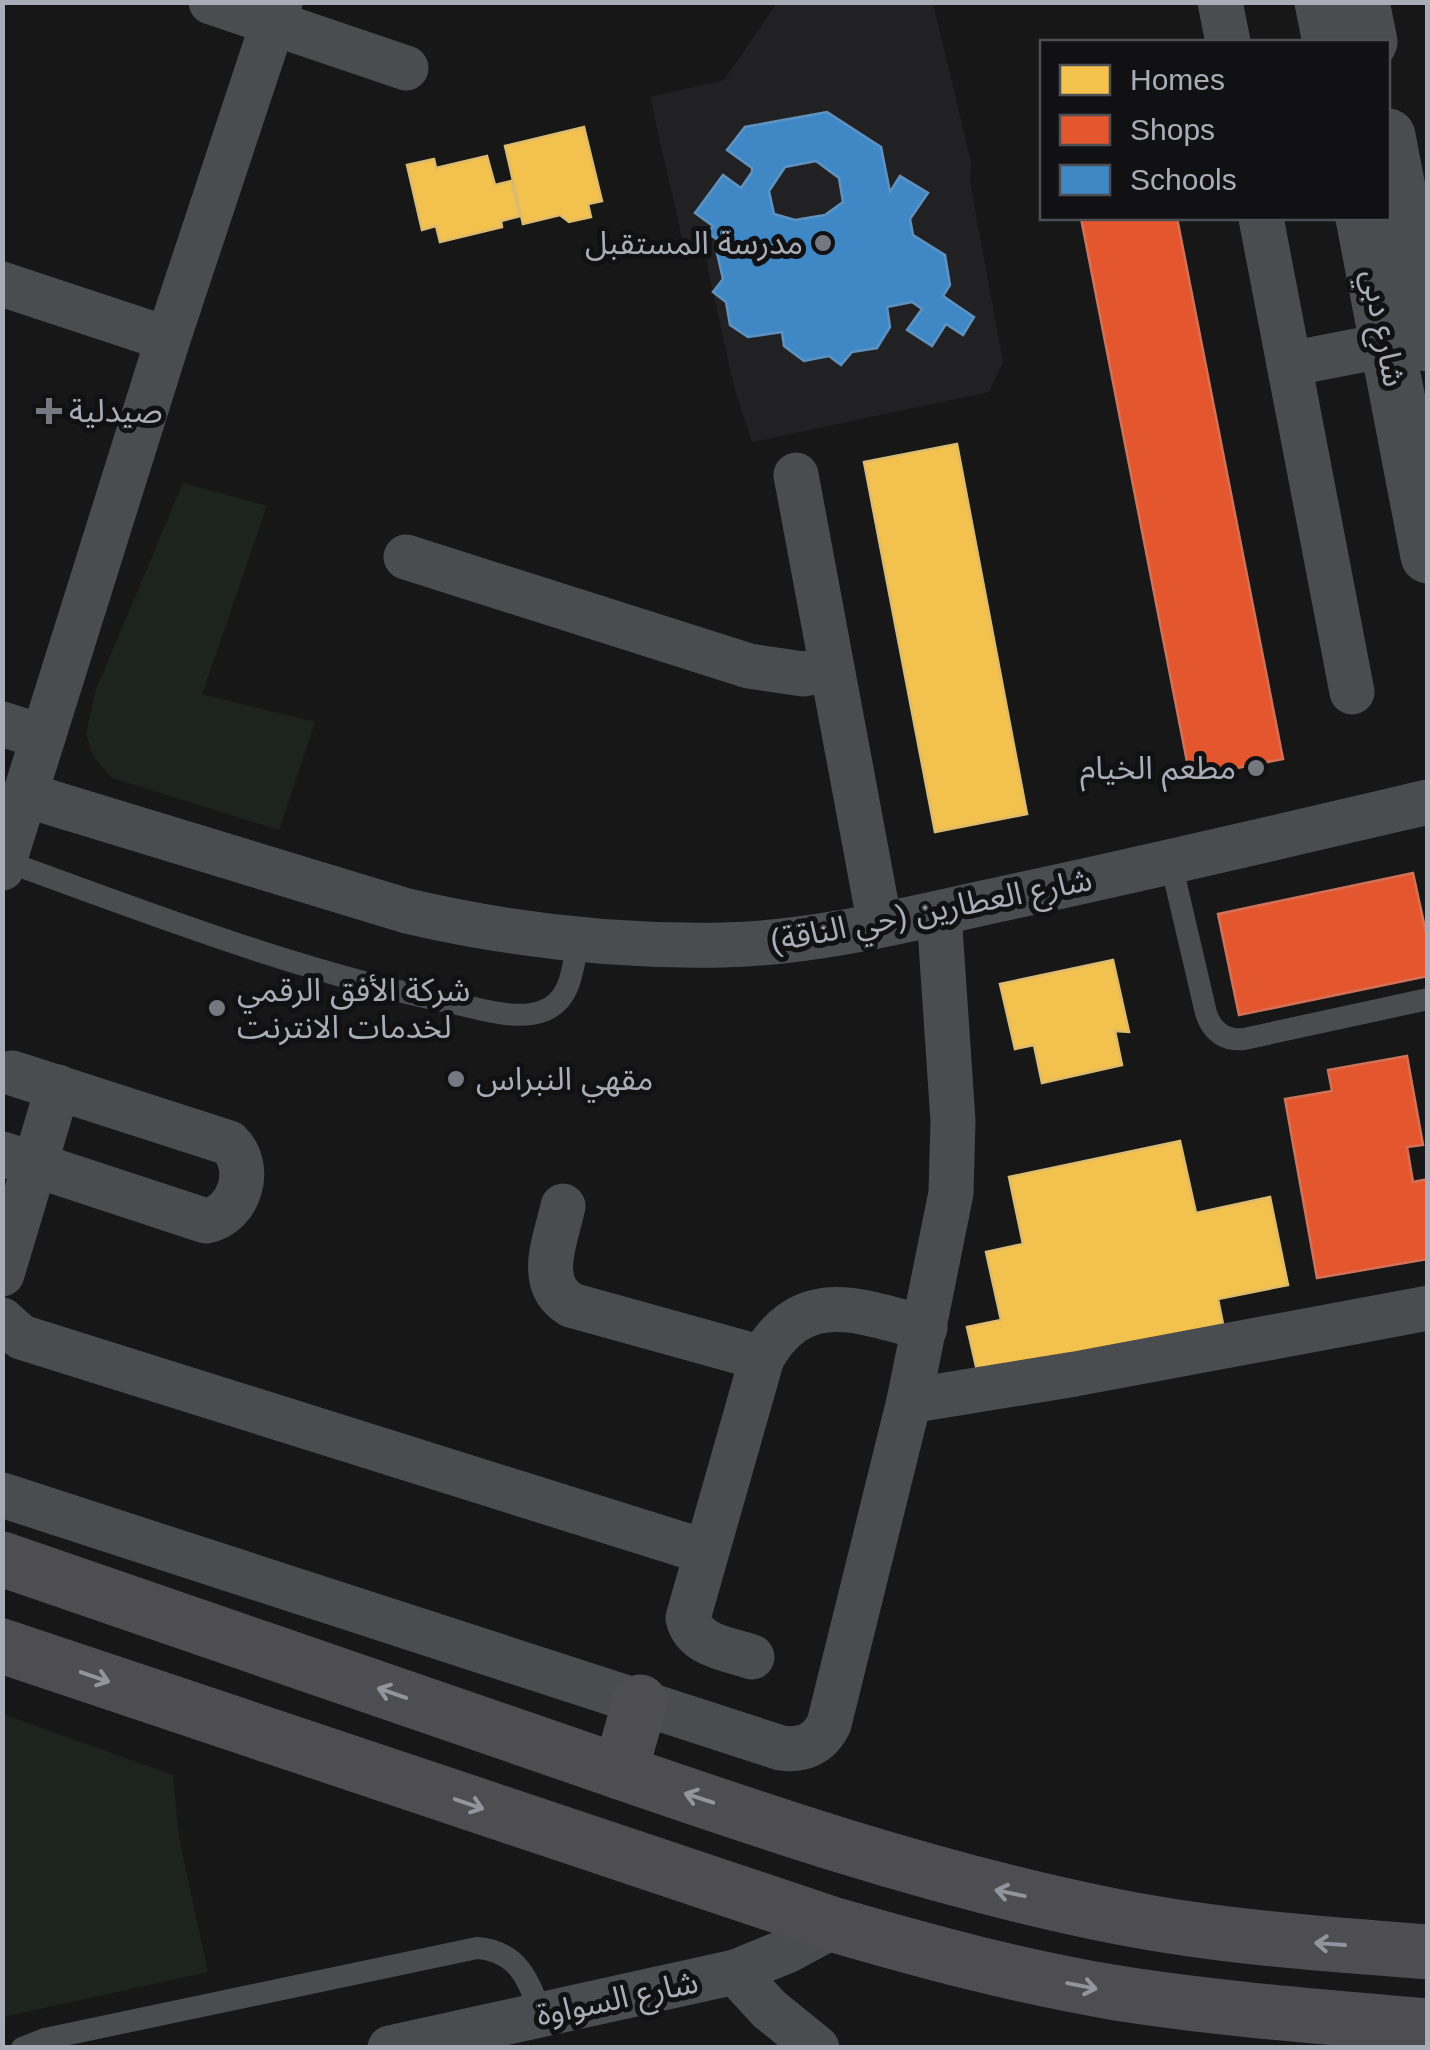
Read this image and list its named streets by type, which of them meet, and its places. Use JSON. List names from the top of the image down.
{
  "streets": {
    "street": ["شارع دبي", "شارع العطارين (حي الناقة)", "شارع السواوة"]
  },
  "places": {
    "other": [
      "مدرسة المستقبل",
      "مطعم الخيام",
      "شركة الأفق الرقمي لخدمات الانترنت",
      "مقهي النبراس"
    ],
    "health": ["صيدلية"]
  },
  "legend": ["Homes", "Shops", "Schools"]
}
